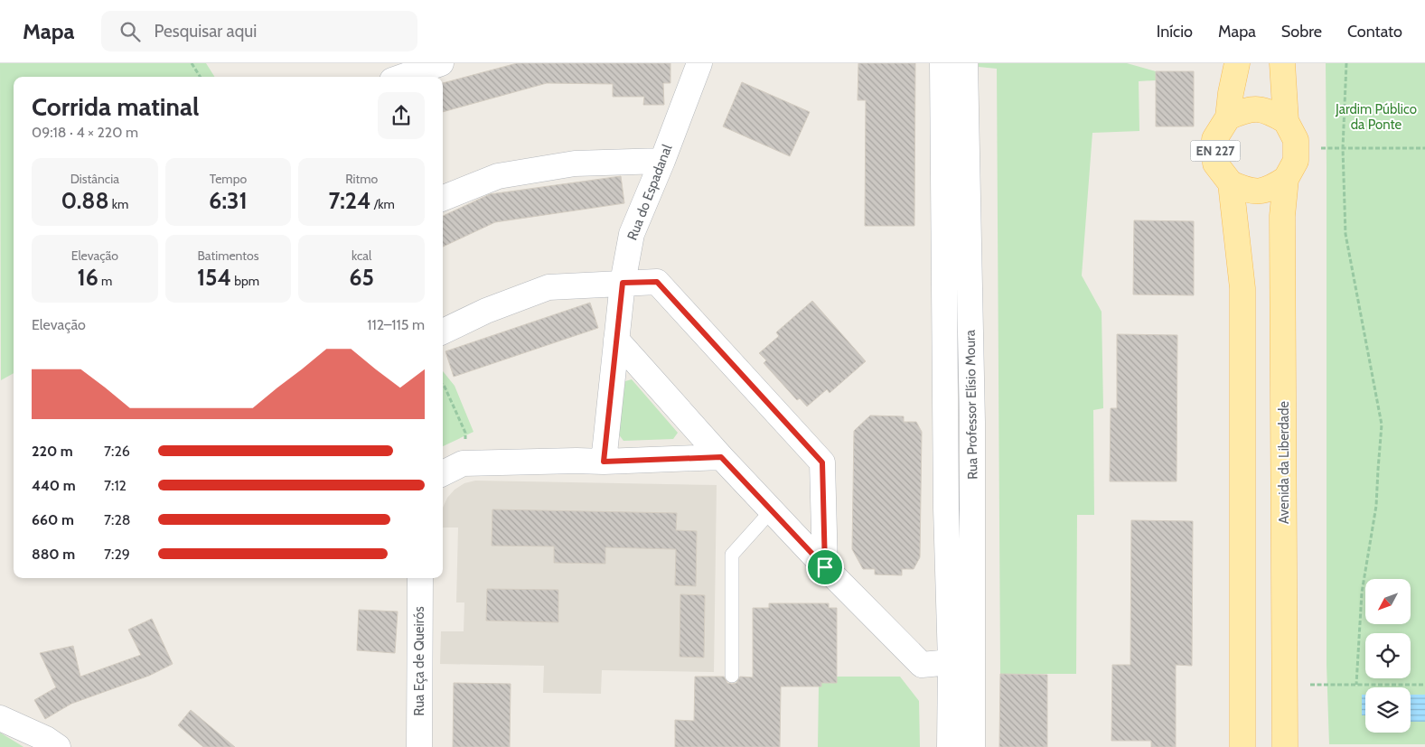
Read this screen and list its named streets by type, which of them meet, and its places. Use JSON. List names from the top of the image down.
{
  "streets": {
    "main road": ["EN 227", "Avenida da Liberdade"],
    "street": ["Rua do Espadanal", "Rua Professor Elísio Moura", "Rua Eça de Queirós"]
  },
  "crossings": [
    ["EN 227", "Avenida da Liberdade"]
  ],
  "parks": ["Jardim Público da Ponte"],
  "north": "bottom left",
  "page": {
    "header": "Mapa",
    "search": "Pesquisar aqui",
    "nav": [
      "Início",
      "Mapa",
      "Sobre",
      "Contato"
    ],
    "heading": ["Corrida matinal", "09:18 · 4 × 220 m"],
    "stats": [
      ["Distância", "0.88 km"],
      ["Tempo", "6:31"],
      ["Ritmo", "7:24 /km"],
      ["Elevação", "16 m"],
      ["Batimentos", "154 bpm"],
      ["kcal", "65"]
    ],
    "chart": ["Elevação", "112–115 m"],
    "list": [
      {
        "name": "220 m",
        "note": "7:26"
      },
      {
        "name": "440 m",
        "note": "7:12"
      },
      {
        "name": "660 m",
        "note": "7:28"
      },
      {
        "name": "880 m",
        "note": "7:29"
      }
    ]
  }
}
